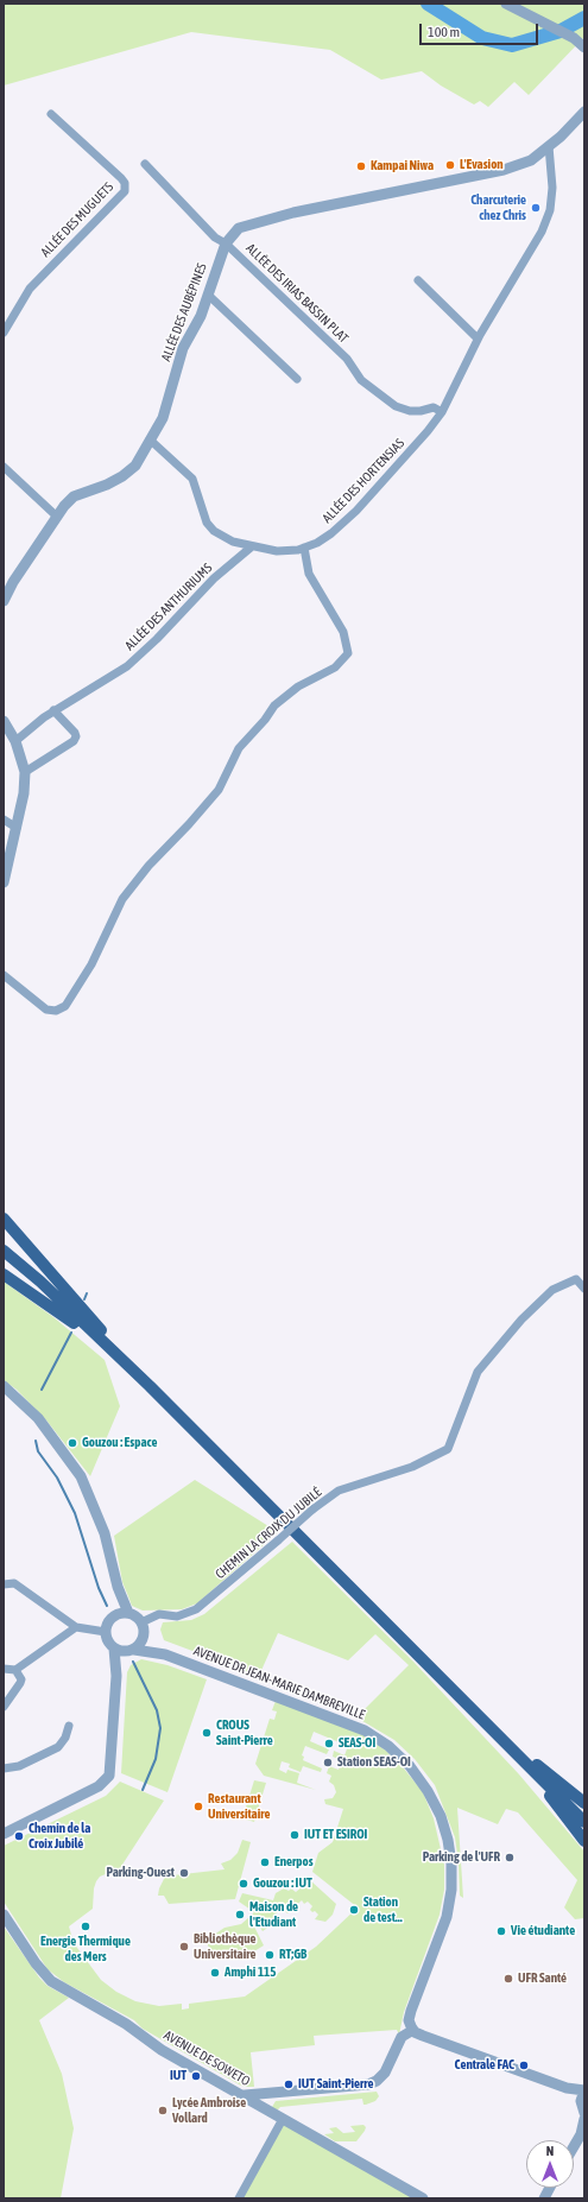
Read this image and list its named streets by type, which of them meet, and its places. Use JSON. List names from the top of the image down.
{
  "streets": {
    "street": [
      "ALLÉE DES MUGUETS",
      "ALLÉE DES IRIAS BASSIN PLAT",
      "ALLÉE DES AUBÉPINES",
      "ALLÉE DES HORTENSIAS",
      "ALLÉE DES ANTHURIUMS",
      "CHEMIN LA CROIX DU JUBILÉ",
      "AVENUE DR JEAN-MARIE DAMBREVILLE",
      "AVENUE DE SOWETO"
    ]
  },
  "crossings": [
    ["ALLÉE DES IRIAS BASSIN PLAT", "ALLÉE DES AUBÉPINES"],
    ["ALLÉE DES IRIAS BASSIN PLAT", "ALLÉE DES HORTENSIAS"],
    ["ALLÉE DES AUBÉPINES", "ALLÉE DES HORTENSIAS"],
    ["ALLÉE DES HORTENSIAS", "ALLÉE DES ANTHURIUMS"],
    ["CHEMIN LA CROIX DU JUBILÉ", "AVENUE DR JEAN-MARIE DAMBREVILLE"]
  ],
  "places": [
    "L'Evasion",
    "Kampai Niwa",
    "Charcuterie chez Chris",
    "Gouzou : Espace",
    "CROUS Saint-Pierre",
    "SEAS-OI",
    "Station SEAS-OI",
    "Restaurant Universitaire",
    "IUT ET ESIROI",
    "Chemin de la Croix Jubilé",
    "Parking de l'UFR",
    "Enerpos",
    "Parking-Ouest",
    "Gouzou : IUT",
    "Station de test...",
    "Maison de l'Etudiant",
    "Energie Thermique des Mers",
    "Vie étudiante",
    "Bibliothèque Universitaire",
    "RT;GB",
    "Amphi 115",
    "UFR Santé",
    "Centrale FAC",
    "IUT",
    "IUT Saint-Pierre",
    "Lycée Ambroise Vollard"
  ],
  "scale_bar": "100 m",
  "north": "top"
}
